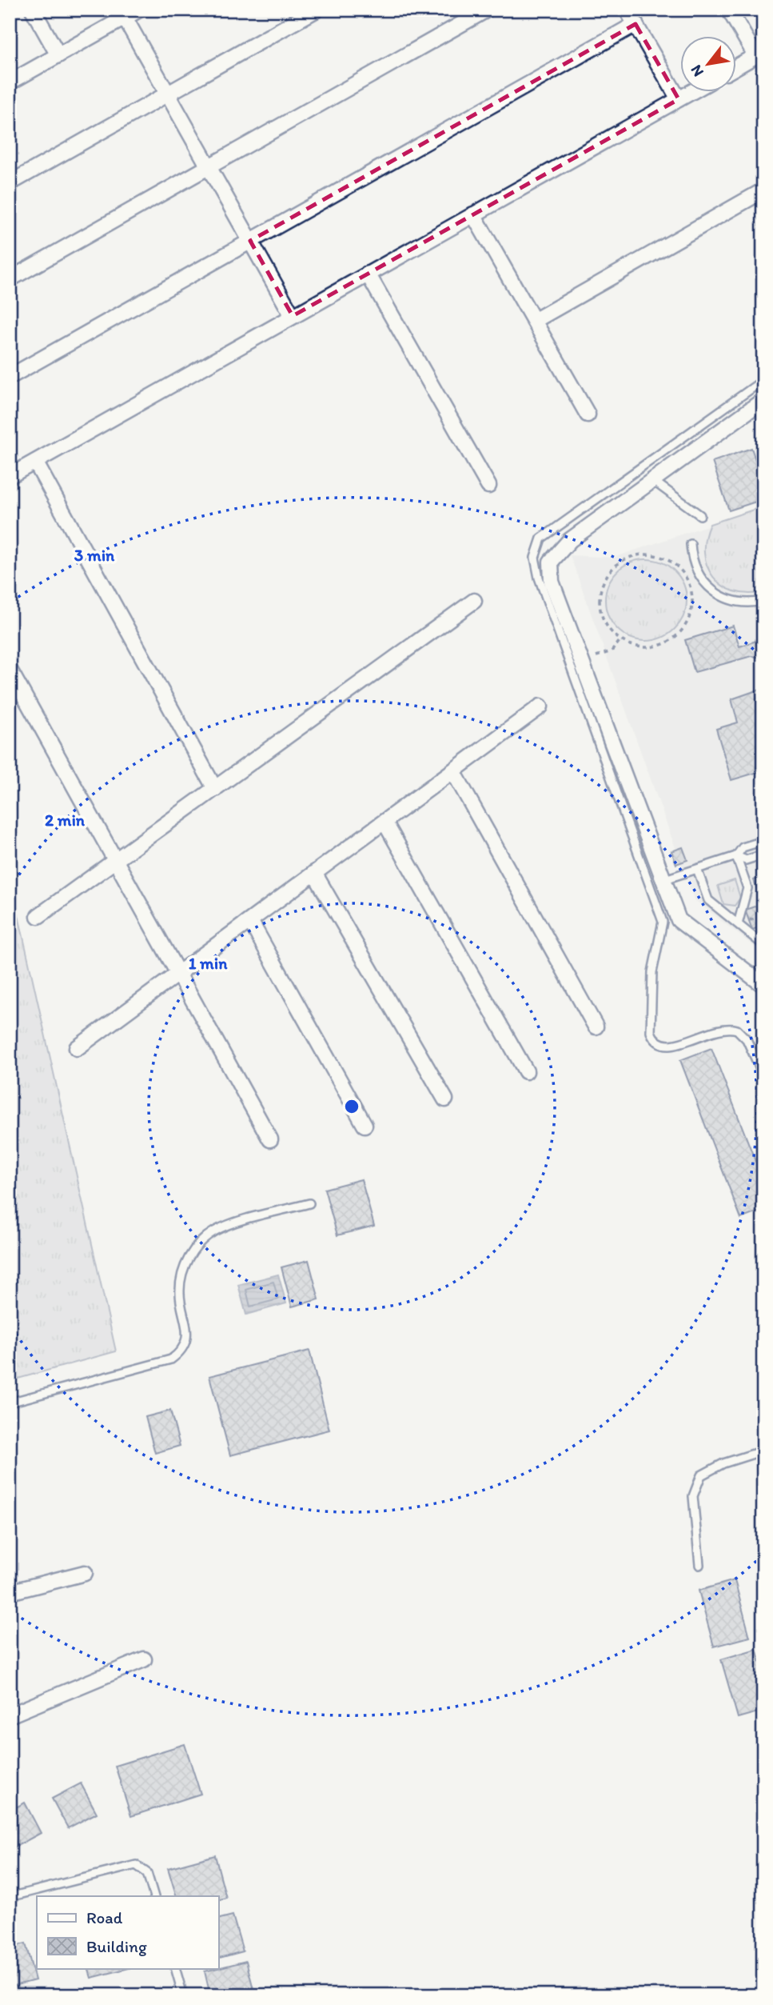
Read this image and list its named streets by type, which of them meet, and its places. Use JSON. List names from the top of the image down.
{
  "legend": ["Road", "Building"],
  "north": "bottom left",
  "rings": ["3 min", "2 min", "1 min"]
}
